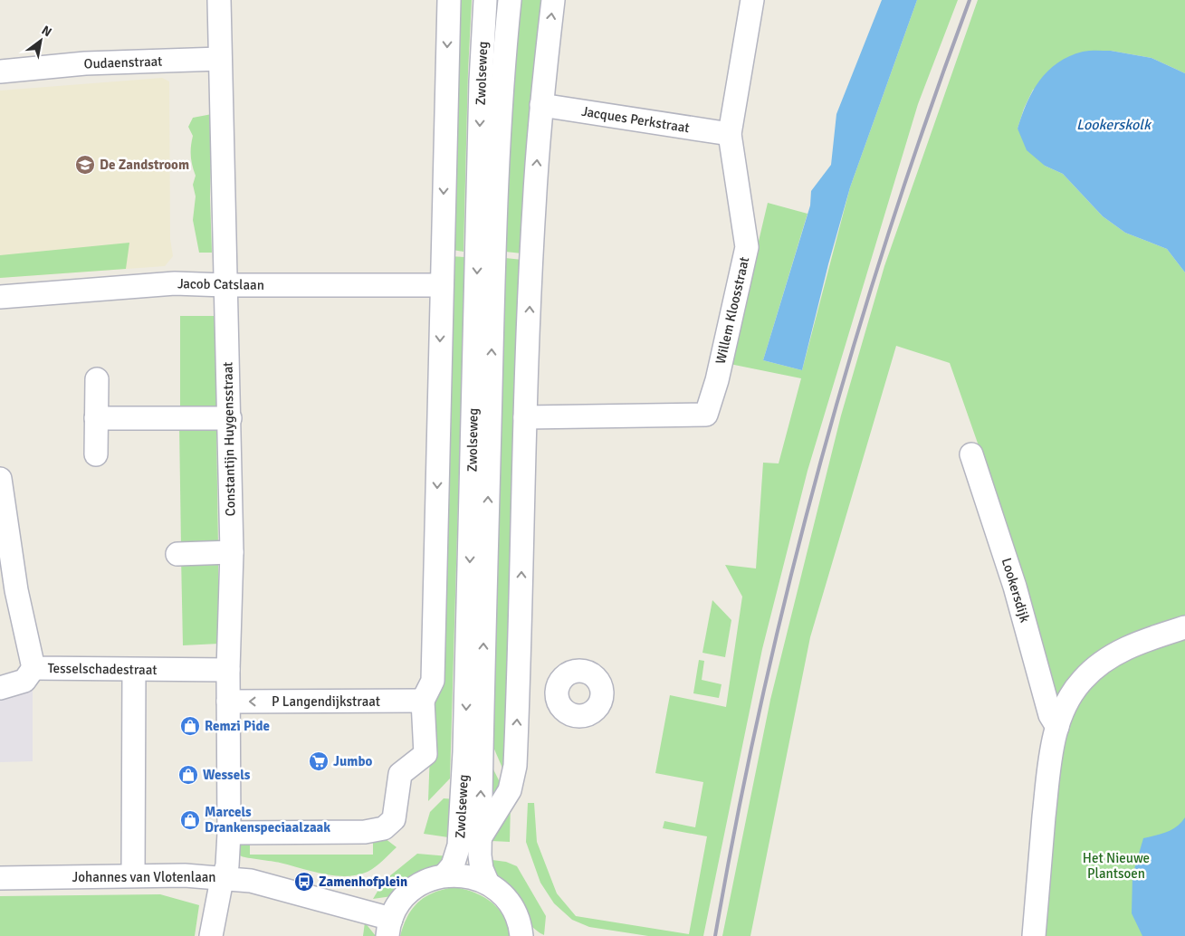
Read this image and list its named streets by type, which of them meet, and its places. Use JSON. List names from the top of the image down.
{
  "streets": {
    "street": [
      "Oudaenstraat",
      "Zwolseweg",
      "Jacques Perkstraat",
      "Jacob Catslaan",
      "Willem Kloosstraat",
      "Constantijn Huygensstraat",
      "Lookersdijk",
      "Tesselschadestraat",
      "P Langendijkstraat",
      "Johannes van Vlotenlaan"
    ]
  },
  "crossings": [
    ["Oudaenstraat", "Constantijn Huygensstraat"],
    ["Zwolseweg", "Jacques Perkstraat"],
    ["Zwolseweg", "Willem Kloosstraat"],
    ["Jacques Perkstraat", "Willem Kloosstraat"],
    ["Jacob Catslaan", "Constantijn Huygensstraat"],
    ["Constantijn Huygensstraat", "Tesselschadestraat"],
    ["Constantijn Huygensstraat", "P Langendijkstraat"],
    ["Constantijn Huygensstraat", "Johannes van Vlotenlaan"]
  ],
  "one_way": ["P Langendijkstraat"],
  "water": ["Lookerskolk"],
  "parks": ["Het Nieuwe Plantsoen"],
  "places": {
    "school or university": ["De Zandstroom"],
    "shop": ["Remzi Pide", "Wessels", "Marcels Drankenspeciaalzaak"],
    "supermarket": ["Jumbo"],
    "bus stop": ["Zamenhofplein"]
  },
  "north": "top right"
}
